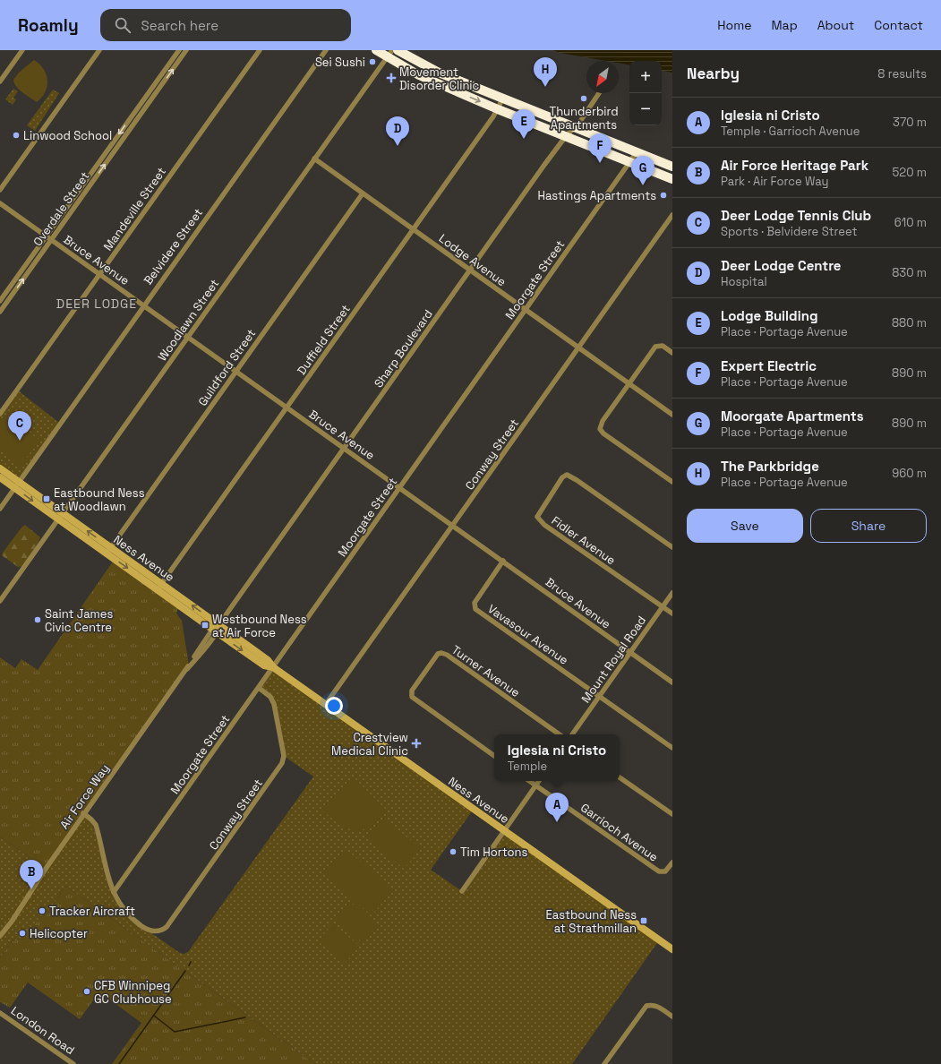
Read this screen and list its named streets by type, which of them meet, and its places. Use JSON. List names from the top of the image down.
{
  "streets": {
    "main road": ["Ness Avenue"],
    "street": [
      "Overdale Street",
      "Mandeville Street",
      "Belvidere Street",
      "Bruce Avenue",
      "Lodge Avenue",
      "Moorgate Street",
      "Woodlawn Street",
      "Duffield Street",
      "Sharp Boulevard",
      "Guildford Street",
      "Conway Street",
      "Fidler Avenue",
      "Vavasour Avenue",
      "Mount Royal Road",
      "Turner Avenue",
      "Air Force Way",
      "Garrioch Avenue",
      "London Road"
    ]
  },
  "crossings": [
    ["Overdale Street", "Bruce Avenue"],
    ["Mandeville Street", "Bruce Avenue"],
    ["Belvidere Street", "Bruce Avenue"],
    ["Belvidere Street", "Ness Avenue"],
    ["Bruce Avenue", "Moorgate Street"],
    ["Bruce Avenue", "Woodlawn Street"],
    ["Bruce Avenue", "Duffield Street"],
    ["Bruce Avenue", "Sharp Boulevard"],
    ["Bruce Avenue", "Guildford Street"],
    ["Bruce Avenue", "Conway Street"],
    ["Bruce Avenue", "Vavasour Avenue"],
    ["Bruce Avenue", "Mount Royal Road"],
    ["Lodge Avenue", "Moorgate Street"],
    ["Lodge Avenue", "Woodlawn Street"],
    ["Lodge Avenue", "Duffield Street"],
    ["Lodge Avenue", "Sharp Boulevard"],
    ["Lodge Avenue", "Guildford Street"],
    ["Lodge Avenue", "Conway Street"],
    ["Moorgate Street", "Conway Street"],
    ["Moorgate Street", "Ness Avenue"],
    ["Woodlawn Street", "Ness Avenue"],
    ["Duffield Street", "Ness Avenue"],
    ["Sharp Boulevard", "Ness Avenue"],
    ["Sharp Boulevard", "Air Force Way"],
    ["Guildford Street", "Ness Avenue"],
    ["Conway Street", "Ness Avenue"],
    ["Fidler Avenue", "Mount Royal Road"],
    ["Ness Avenue", "Air Force Way"],
    ["Vavasour Avenue", "Mount Royal Road"]
  ],
  "districts": ["DEER LODGE"],
  "places": {
    "other": [
      "Sei Sushi",
      "Thunderbird Apartments",
      "Linwood School",
      "Hastings Apartments",
      "Saint James Civic Centre",
      "Tim Hortons",
      "Tracker Aircraft",
      "Helicopter",
      "CFB Winnipeg GC Clubhouse"
    ],
    "health": ["Movement Disorder Clinic", "Crestview Medical Clinic"],
    "transit": ["Eastbound Ness at Woodlawn", "Westbound Ness at Air Force", "Eastbound Ness at Strathmillan"]
  },
  "north": "bottom left",
  "page": {
    "header": "Roamly",
    "search": "Search here",
    "nav": [
      "Home",
      "Map",
      "About",
      "Contact"
    ],
    "heading": ["Nearby", "8 results"],
    "pins": [
      "H",
      "E",
      "D",
      "F",
      "G",
      "C",
      "A",
      "B"
    ],
    "map_buttons": ["+", "−"],
    "list": [
      {
        "mark": "A",
        "name": "Iglesia ni Cristo",
        "note": "Temple · Garrioch Avenue",
        "value": "370 m"
      },
      {
        "mark": "B",
        "name": "Air Force Heritage Park",
        "note": "Park · Air Force Way",
        "value": "520 m"
      },
      {
        "mark": "C",
        "name": "Deer Lodge Tennis Club",
        "note": "Sports · Belvidere Street",
        "value": "610 m"
      },
      {
        "mark": "D",
        "name": "Deer Lodge Centre",
        "note": "Hospital",
        "value": "830 m"
      },
      {
        "mark": "E",
        "name": "Lodge Building",
        "note": "Place · Portage Avenue",
        "value": "880 m"
      },
      {
        "mark": "F",
        "name": "Expert Electric",
        "note": "Place · Portage Avenue",
        "value": "890 m"
      },
      {
        "mark": "G",
        "name": "Moorgate Apartments",
        "note": "Place · Portage Avenue",
        "value": "890 m"
      },
      {
        "mark": "H",
        "name": "The Parkbridge",
        "note": "Place · Portage Avenue",
        "value": "960 m"
      }
    ],
    "buttons": ["Save", "Share"],
    "popup": ["Iglesia ni Cristo", "Temple"]
  }
}
